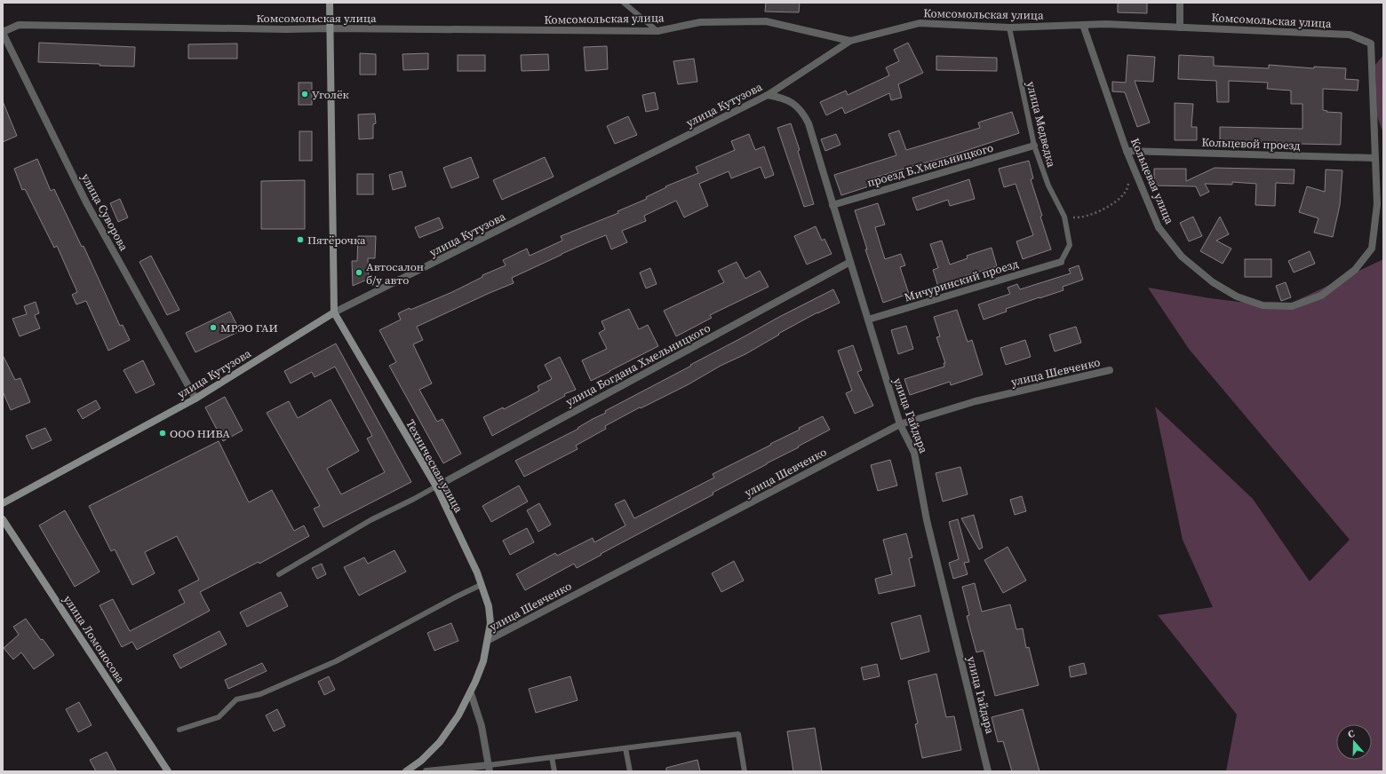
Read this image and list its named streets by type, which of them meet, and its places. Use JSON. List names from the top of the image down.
{
  "streets": {
    "main road": ["улица Кутузова", "Техническая улица", "улица Ломоносова"],
    "street": [
      "Комсомольская улица",
      "Кольцевой проезд",
      "проезд Б.Хмельницкого",
      "Кольцевая улица",
      "улица Суворова",
      "Мичуринский проезд",
      "улица Богдана Хмельницкого",
      "улица Шевченко",
      "улица Гайдара"
    ],
    "lane": ["улица Медведка"]
  },
  "crossings": [
    ["Комсомольская улица", "улица Кутузова"],
    ["Комсомольская улица", "улица Медведка"],
    ["Комсомольская улица", "Кольцевая улица"],
    ["Комсомольская улица", "улица Суворова"],
    ["улица Кутузова", "улица Суворова"],
    ["улица Кутузова", "улица Гайдара"],
    ["улица Кутузова", "Техническая улица"],
    ["улица Медведка", "проезд Б.Хмельницкого"],
    ["улица Медведка", "Мичуринский проезд"],
    ["Кольцевой проезд", "Кольцевая улица"],
    ["проезд Б.Хмельницкого", "улица Гайдара"],
    ["Мичуринский проезд", "улица Гайдара"],
    ["улица Богдана Хмельницкого", "улица Гайдара"],
    ["улица Богдана Хмельницкого", "Техническая улица"],
    ["улица Шевченко", "улица Гайдара"],
    ["улица Шевченко", "Техническая улица"]
  ],
  "places": [
    "Уголёк",
    "Пятёрочка",
    "Автосалон б/у авто",
    "МРЭО ГАИ",
    "ООО НИВА"
  ],
  "north": "top"
}
